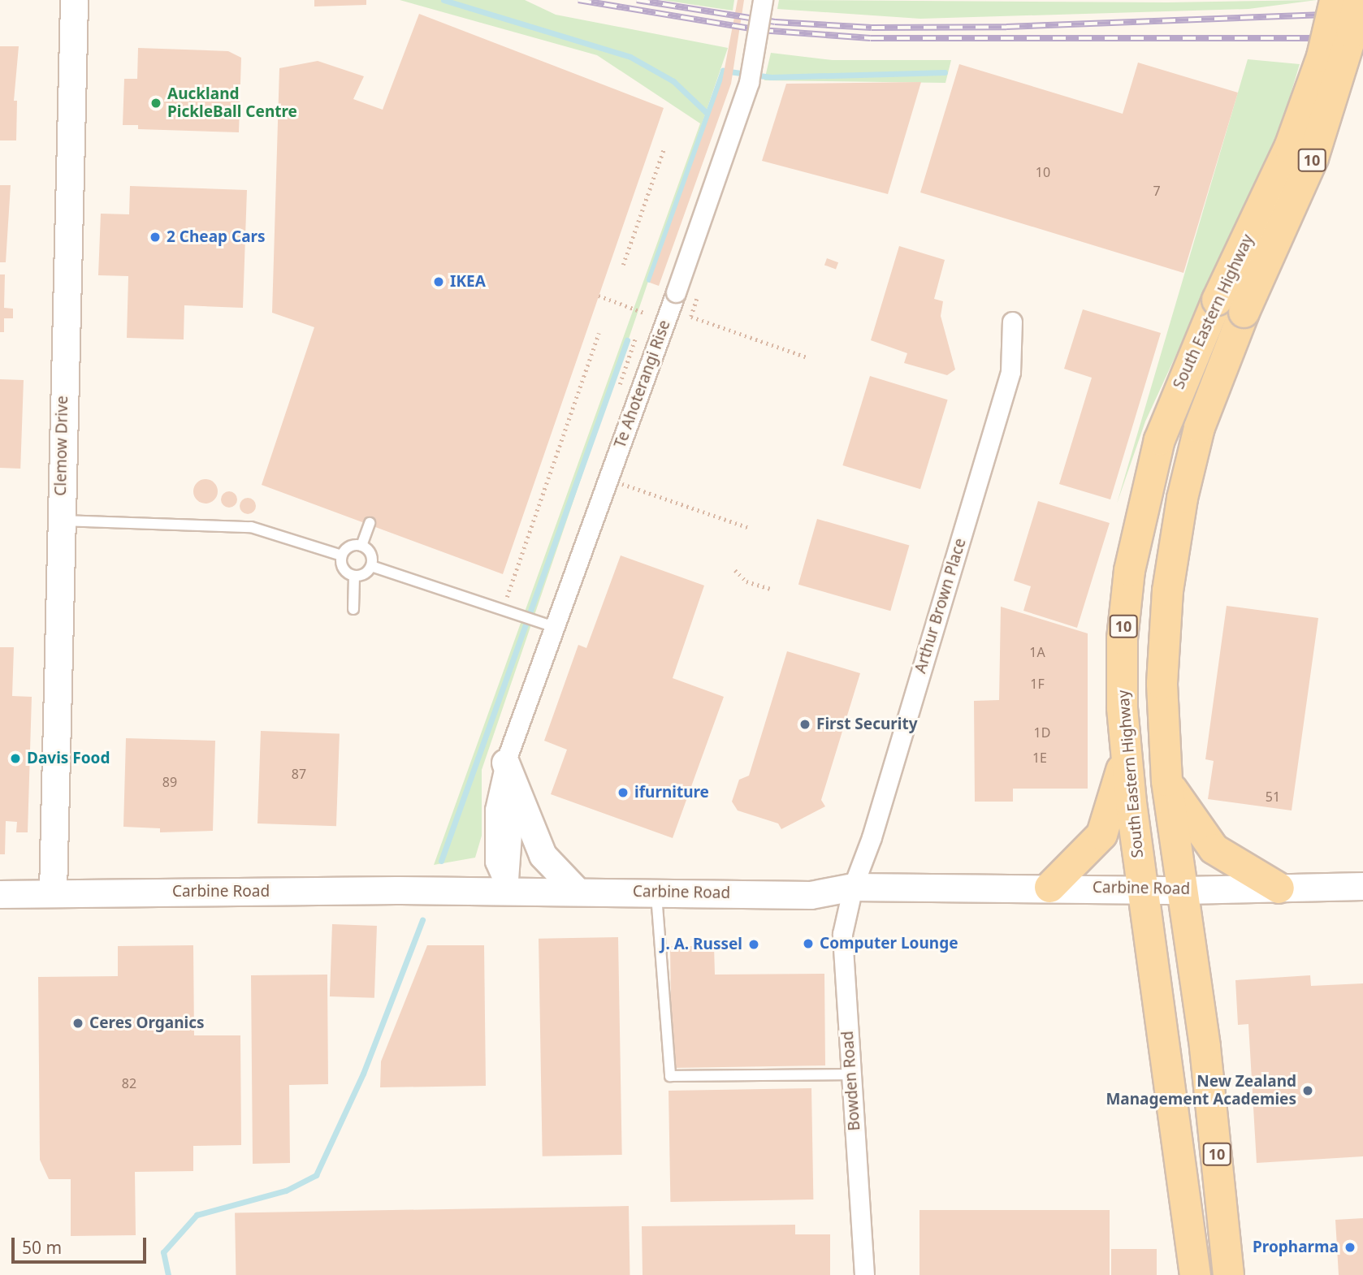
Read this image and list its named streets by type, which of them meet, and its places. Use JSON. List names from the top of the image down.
{
  "streets": {
    "main road": [
      "10",
      "South Eastern Highway",
      "Clemow Drive",
      "Carbine Road"
    ],
    "street": ["Te Ahoterangi Rise", "Arthur Brown Place", "Bowden Road"]
  },
  "crossings": [
    ["South Eastern Highway", "Carbine Road"],
    ["Te Ahoterangi Rise", "Carbine Road"],
    ["Clemow Drive", "Carbine Road"],
    ["Arthur Brown Place", "Carbine Road"],
    ["Arthur Brown Place", "Bowden Road"],
    ["Carbine Road", "Bowden Road"]
  ],
  "places": [
    "Auckland PickleBall Centre",
    "2 Cheap Cars",
    "IKEA",
    "First Security",
    "Davis Food",
    "ifurniture",
    "Computer Lounge",
    "J. A. Russel",
    "Ceres Organics",
    "New Zealand Management Academies",
    "Propharma"
  ],
  "house_numbers": [
    "10",
    "7",
    "1A",
    "1F",
    "1D",
    "1E",
    "87",
    "89",
    "51",
    "82"
  ],
  "scale_bar": "50 m"
}
